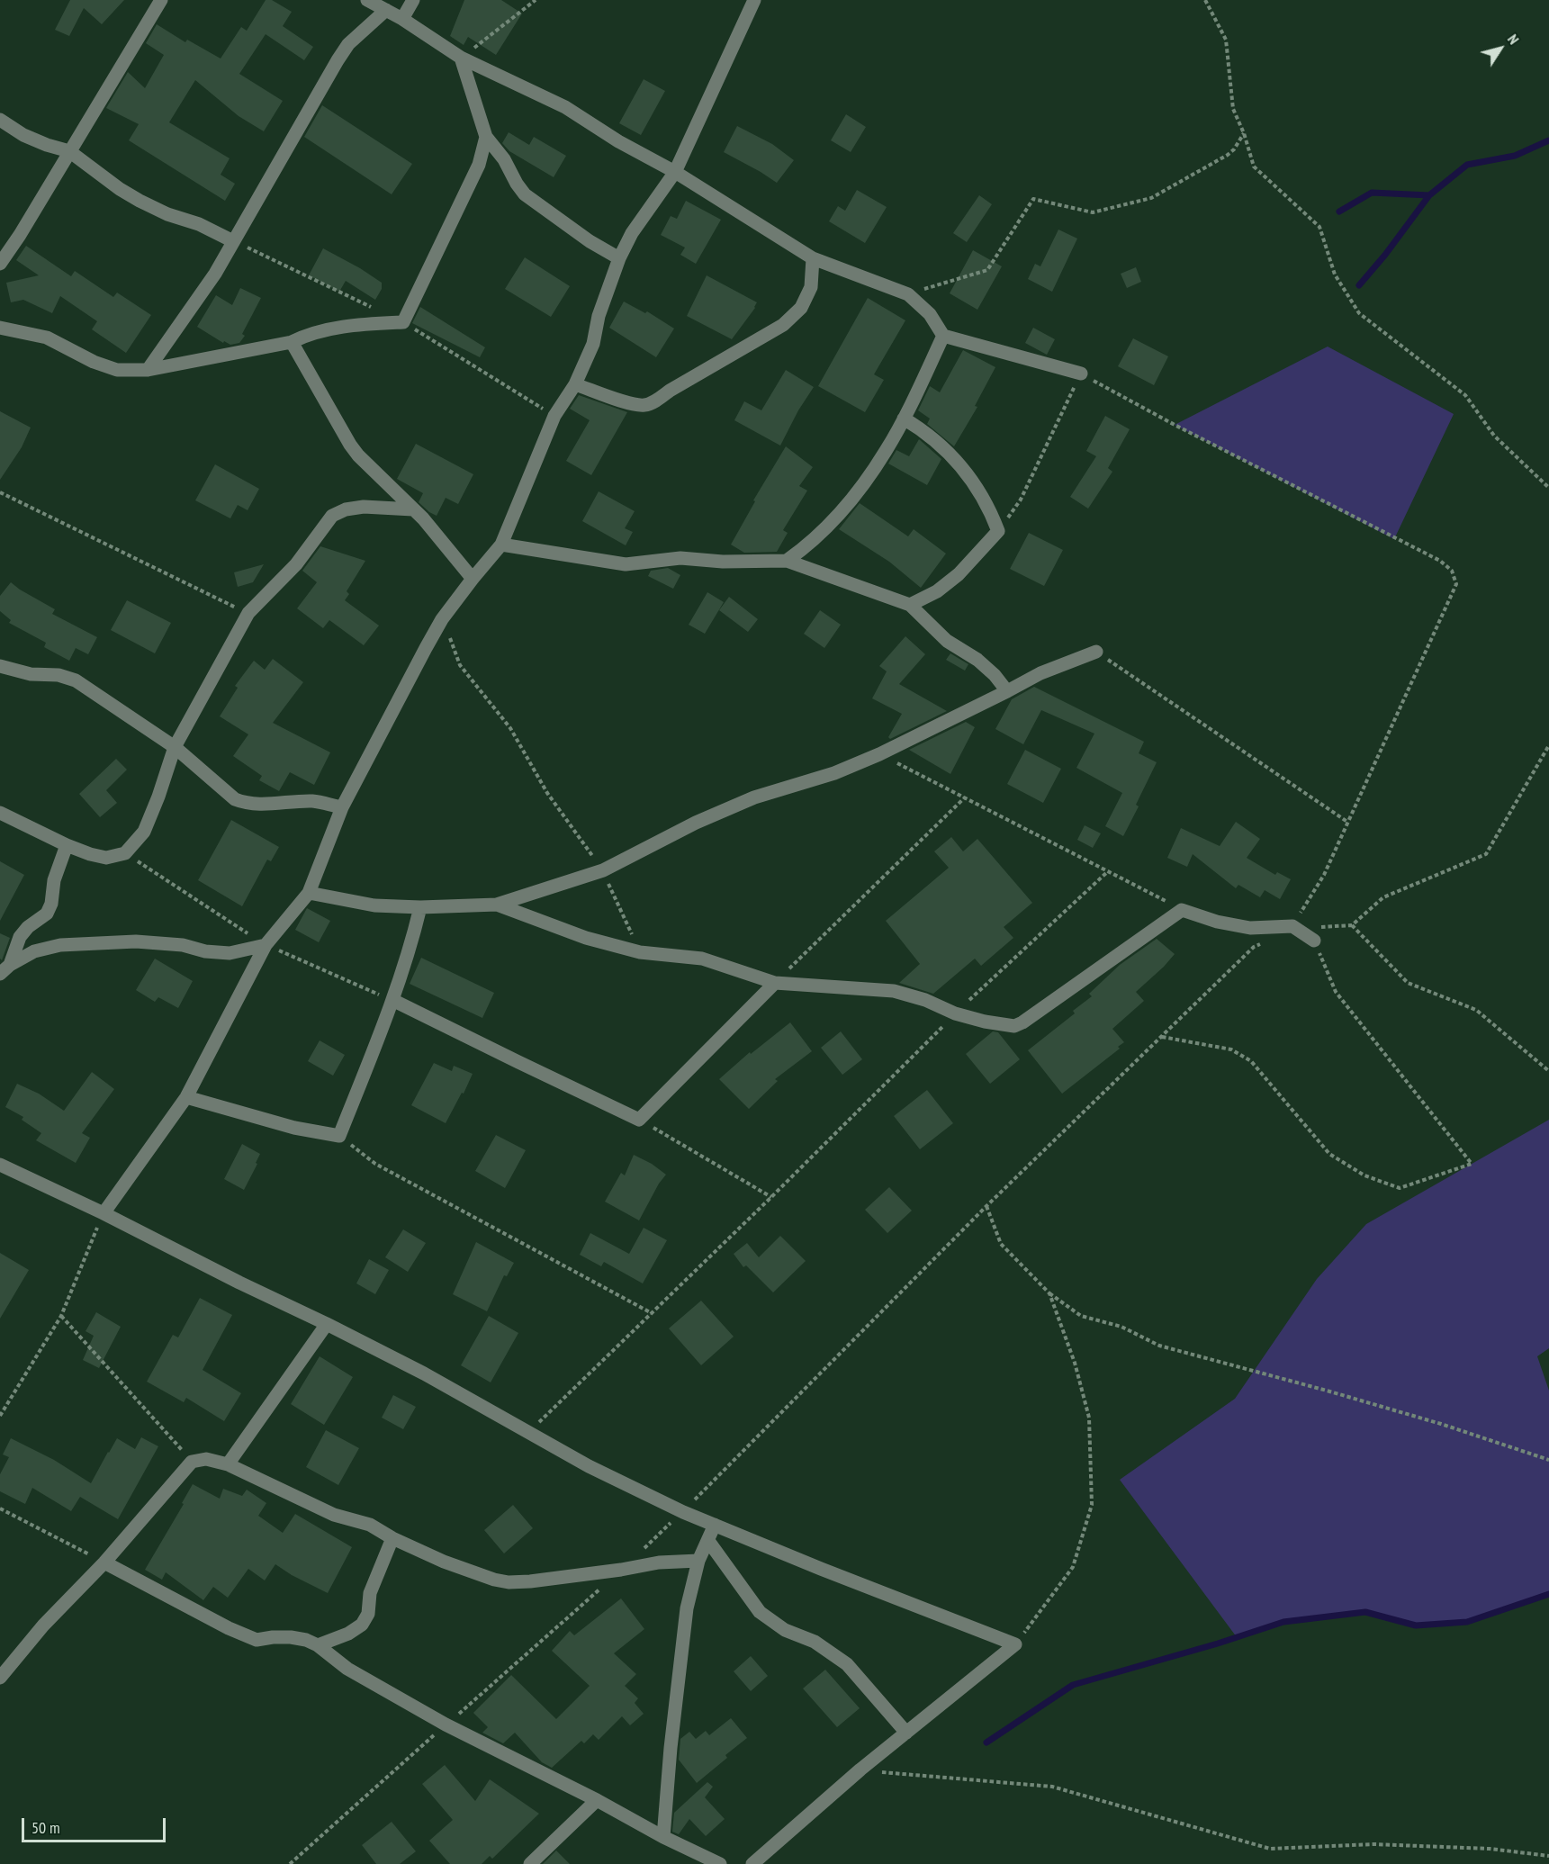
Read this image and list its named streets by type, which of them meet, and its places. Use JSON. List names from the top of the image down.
{
  "scale_bar": "50 m",
  "north": "top right"
}
